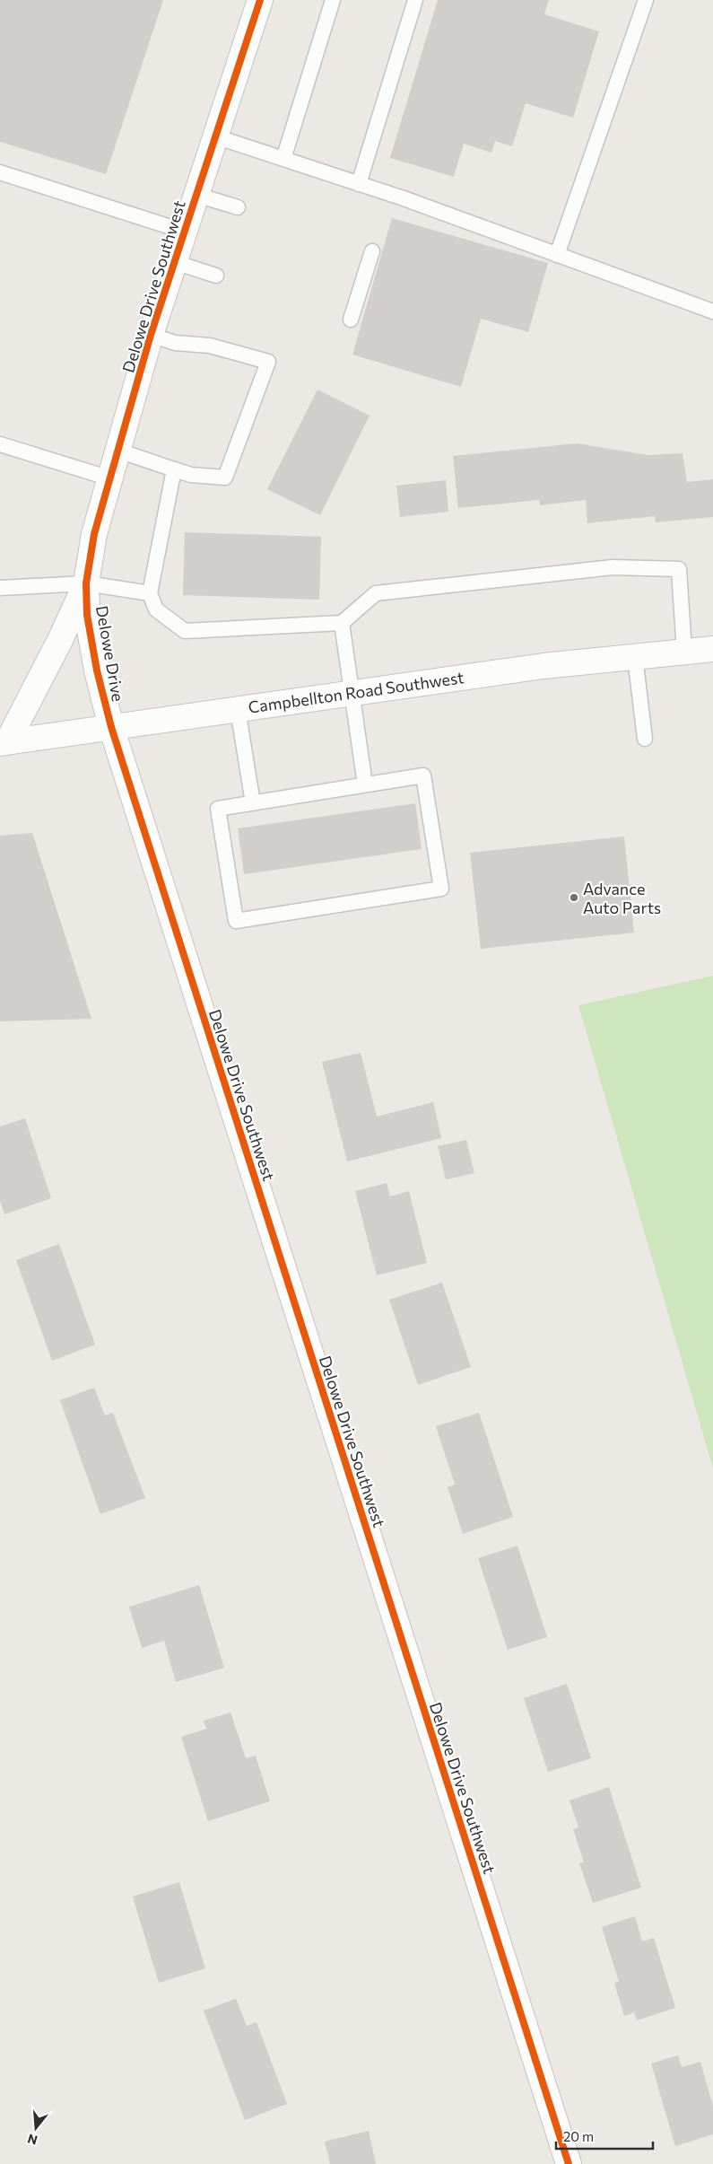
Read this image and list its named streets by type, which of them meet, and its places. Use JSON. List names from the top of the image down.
{
  "streets": {
    "street": ["Delowe Drive Southwest", "Delowe Drive", "Campbellton Road Southwest"]
  },
  "crossings": [
    ["Delowe Drive Southwest", "Delowe Drive"],
    ["Delowe Drive Southwest", "Campbellton Road Southwest"],
    ["Delowe Drive", "Campbellton Road Southwest"]
  ],
  "places": ["Advance Auto Parts"],
  "scale_bar": "20 m",
  "north": "bottom"
}
